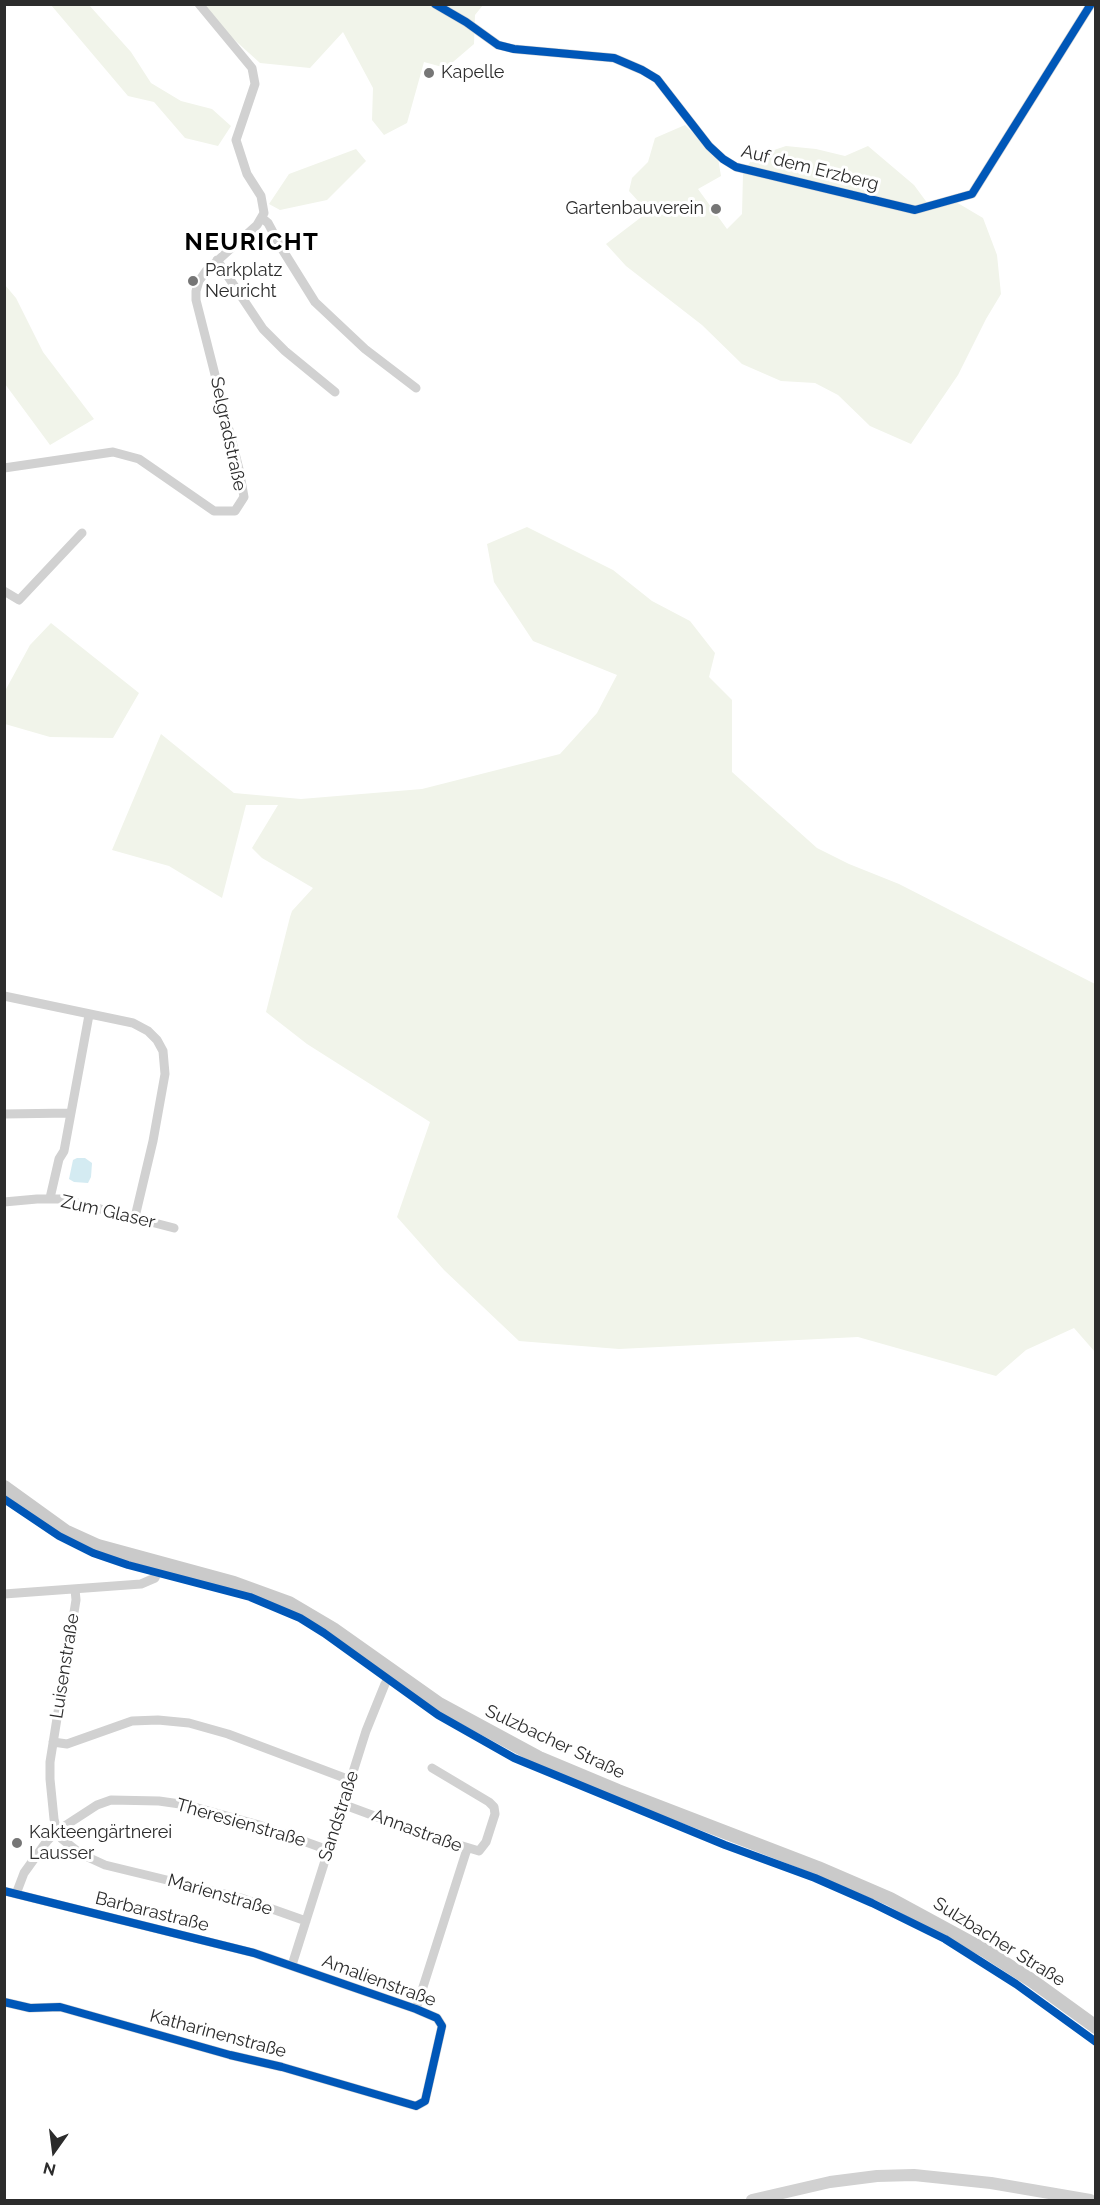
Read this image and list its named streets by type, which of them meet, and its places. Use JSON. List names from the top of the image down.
{
  "streets": {
    "main road": ["Sulzbacher Straße"],
    "street": [
      "Auf dem Erzberg",
      "Selgradstraße",
      "Zum Glaser",
      "Luisenstraße",
      "Sandstraße",
      "Theresienstraße",
      "Annastraße",
      "Marienstraße",
      "Barbarastraße",
      "Amalienstraße",
      "Katharinenstraße"
    ]
  },
  "crossings": [
    ["Sulzbacher Straße", "Sandstraße"],
    ["Sandstraße", "Theresienstraße"],
    ["Sandstraße", "Annastraße"],
    ["Sandstraße", "Marienstraße"],
    ["Sandstraße", "Barbarastraße"],
    ["Sandstraße", "Amalienstraße"],
    ["Theresienstraße", "Marienstraße"],
    ["Theresienstraße", "Barbarastraße"],
    ["Barbarastraße", "Amalienstraße"],
    ["Amalienstraße", "Katharinenstraße"]
  ],
  "districts": ["NEURICHT"],
  "places": [
    "Kapelle",
    "Gartenbauverein",
    "Parkplatz Neuricht",
    "Kakteengärtnerei Lausser"
  ],
  "north": "bottom"
}
